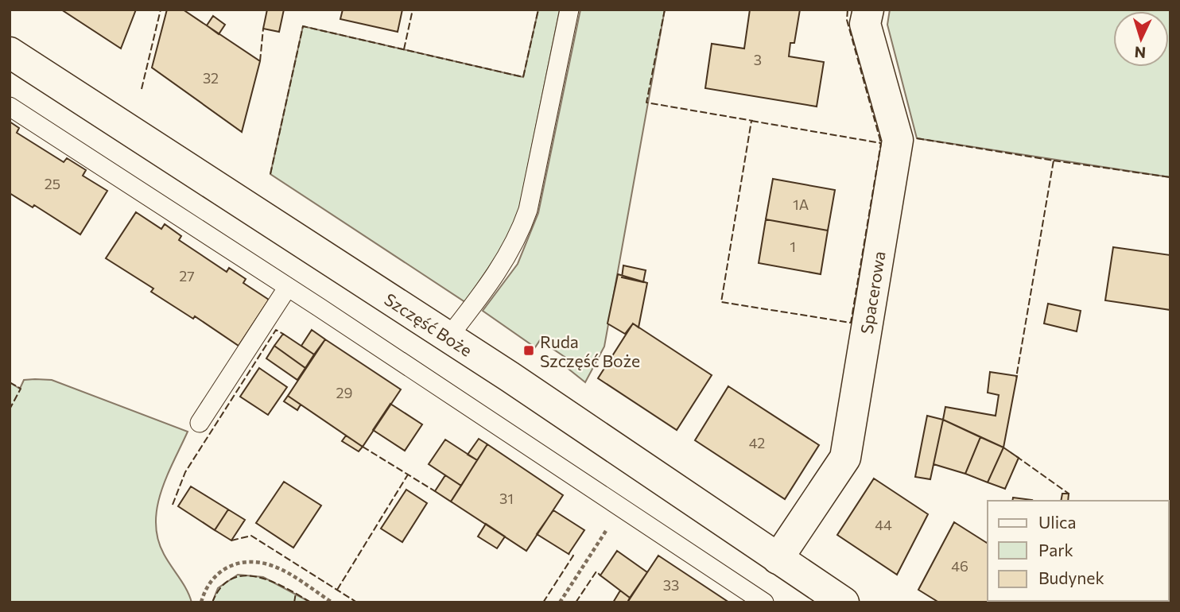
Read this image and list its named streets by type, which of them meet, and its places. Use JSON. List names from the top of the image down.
{
  "streets": {
    "street": ["Spacerowa", "Szczęść Boże"]
  },
  "crossings": [
    ["Spacerowa", "Szczęść Boże"]
  ],
  "places": {
    "transit": ["Ruda Szczęść Boże"]
  },
  "house_numbers": [
    "3",
    "32",
    "25",
    "1A",
    "1",
    "27",
    "29",
    "42",
    "31",
    "44",
    "46",
    "33"
  ],
  "legend": ["Ulica", "Park", "Budynek"],
  "north": "bottom"
}
